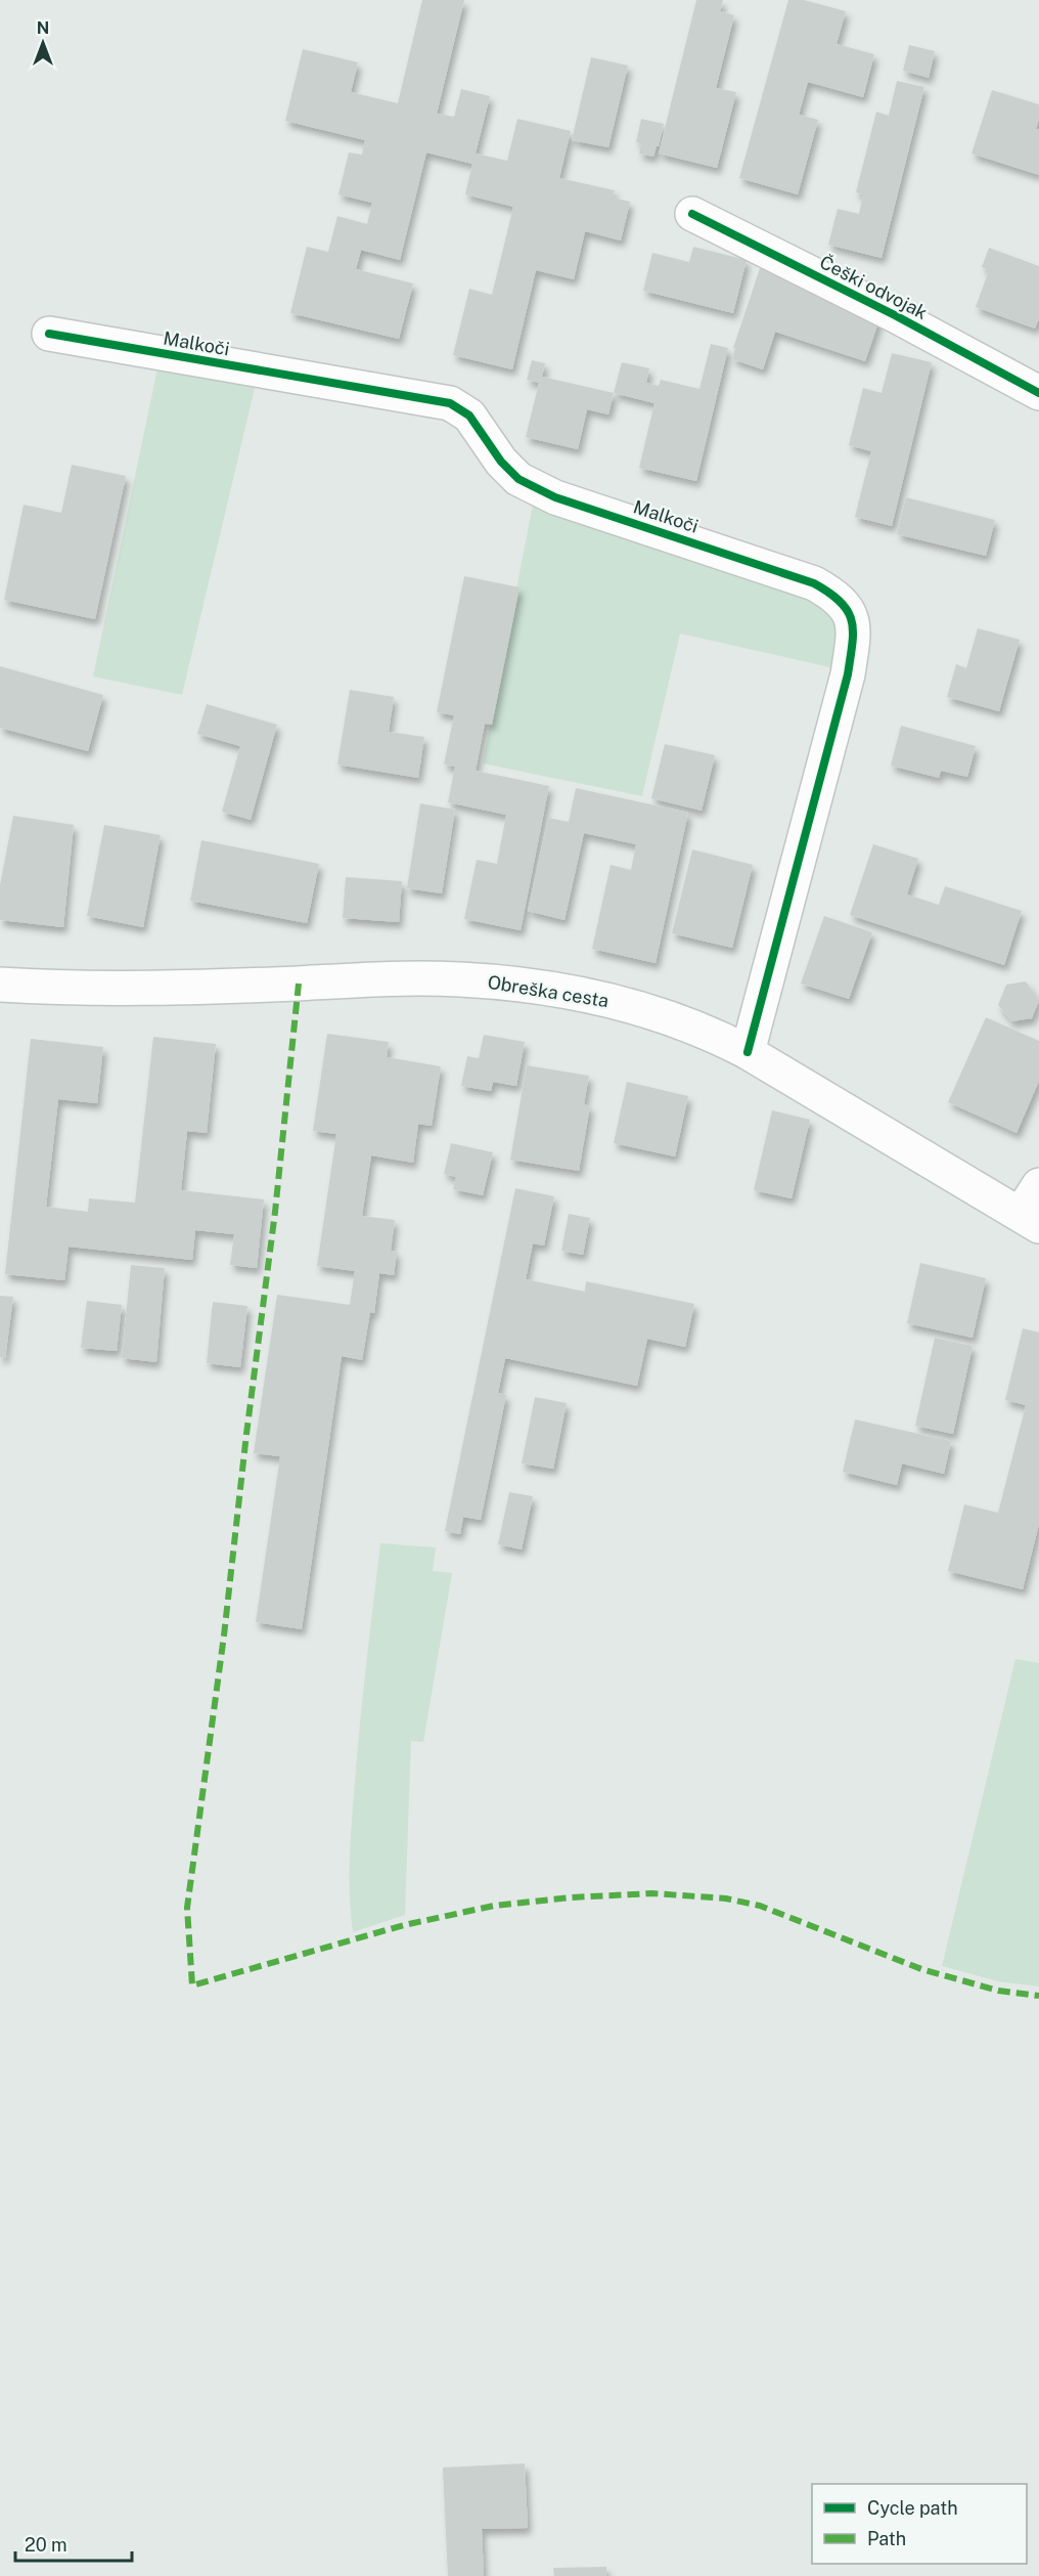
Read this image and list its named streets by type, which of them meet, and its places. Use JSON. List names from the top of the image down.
{
  "streets": {
    "street": ["Češki odvojak", "Malkoči", "Obreška cesta"]
  },
  "crossings": [
    ["Malkoči", "Obreška cesta"]
  ],
  "legend": ["Cycle path", "Path"],
  "scale_bar": "20 m",
  "north": "top"
}
